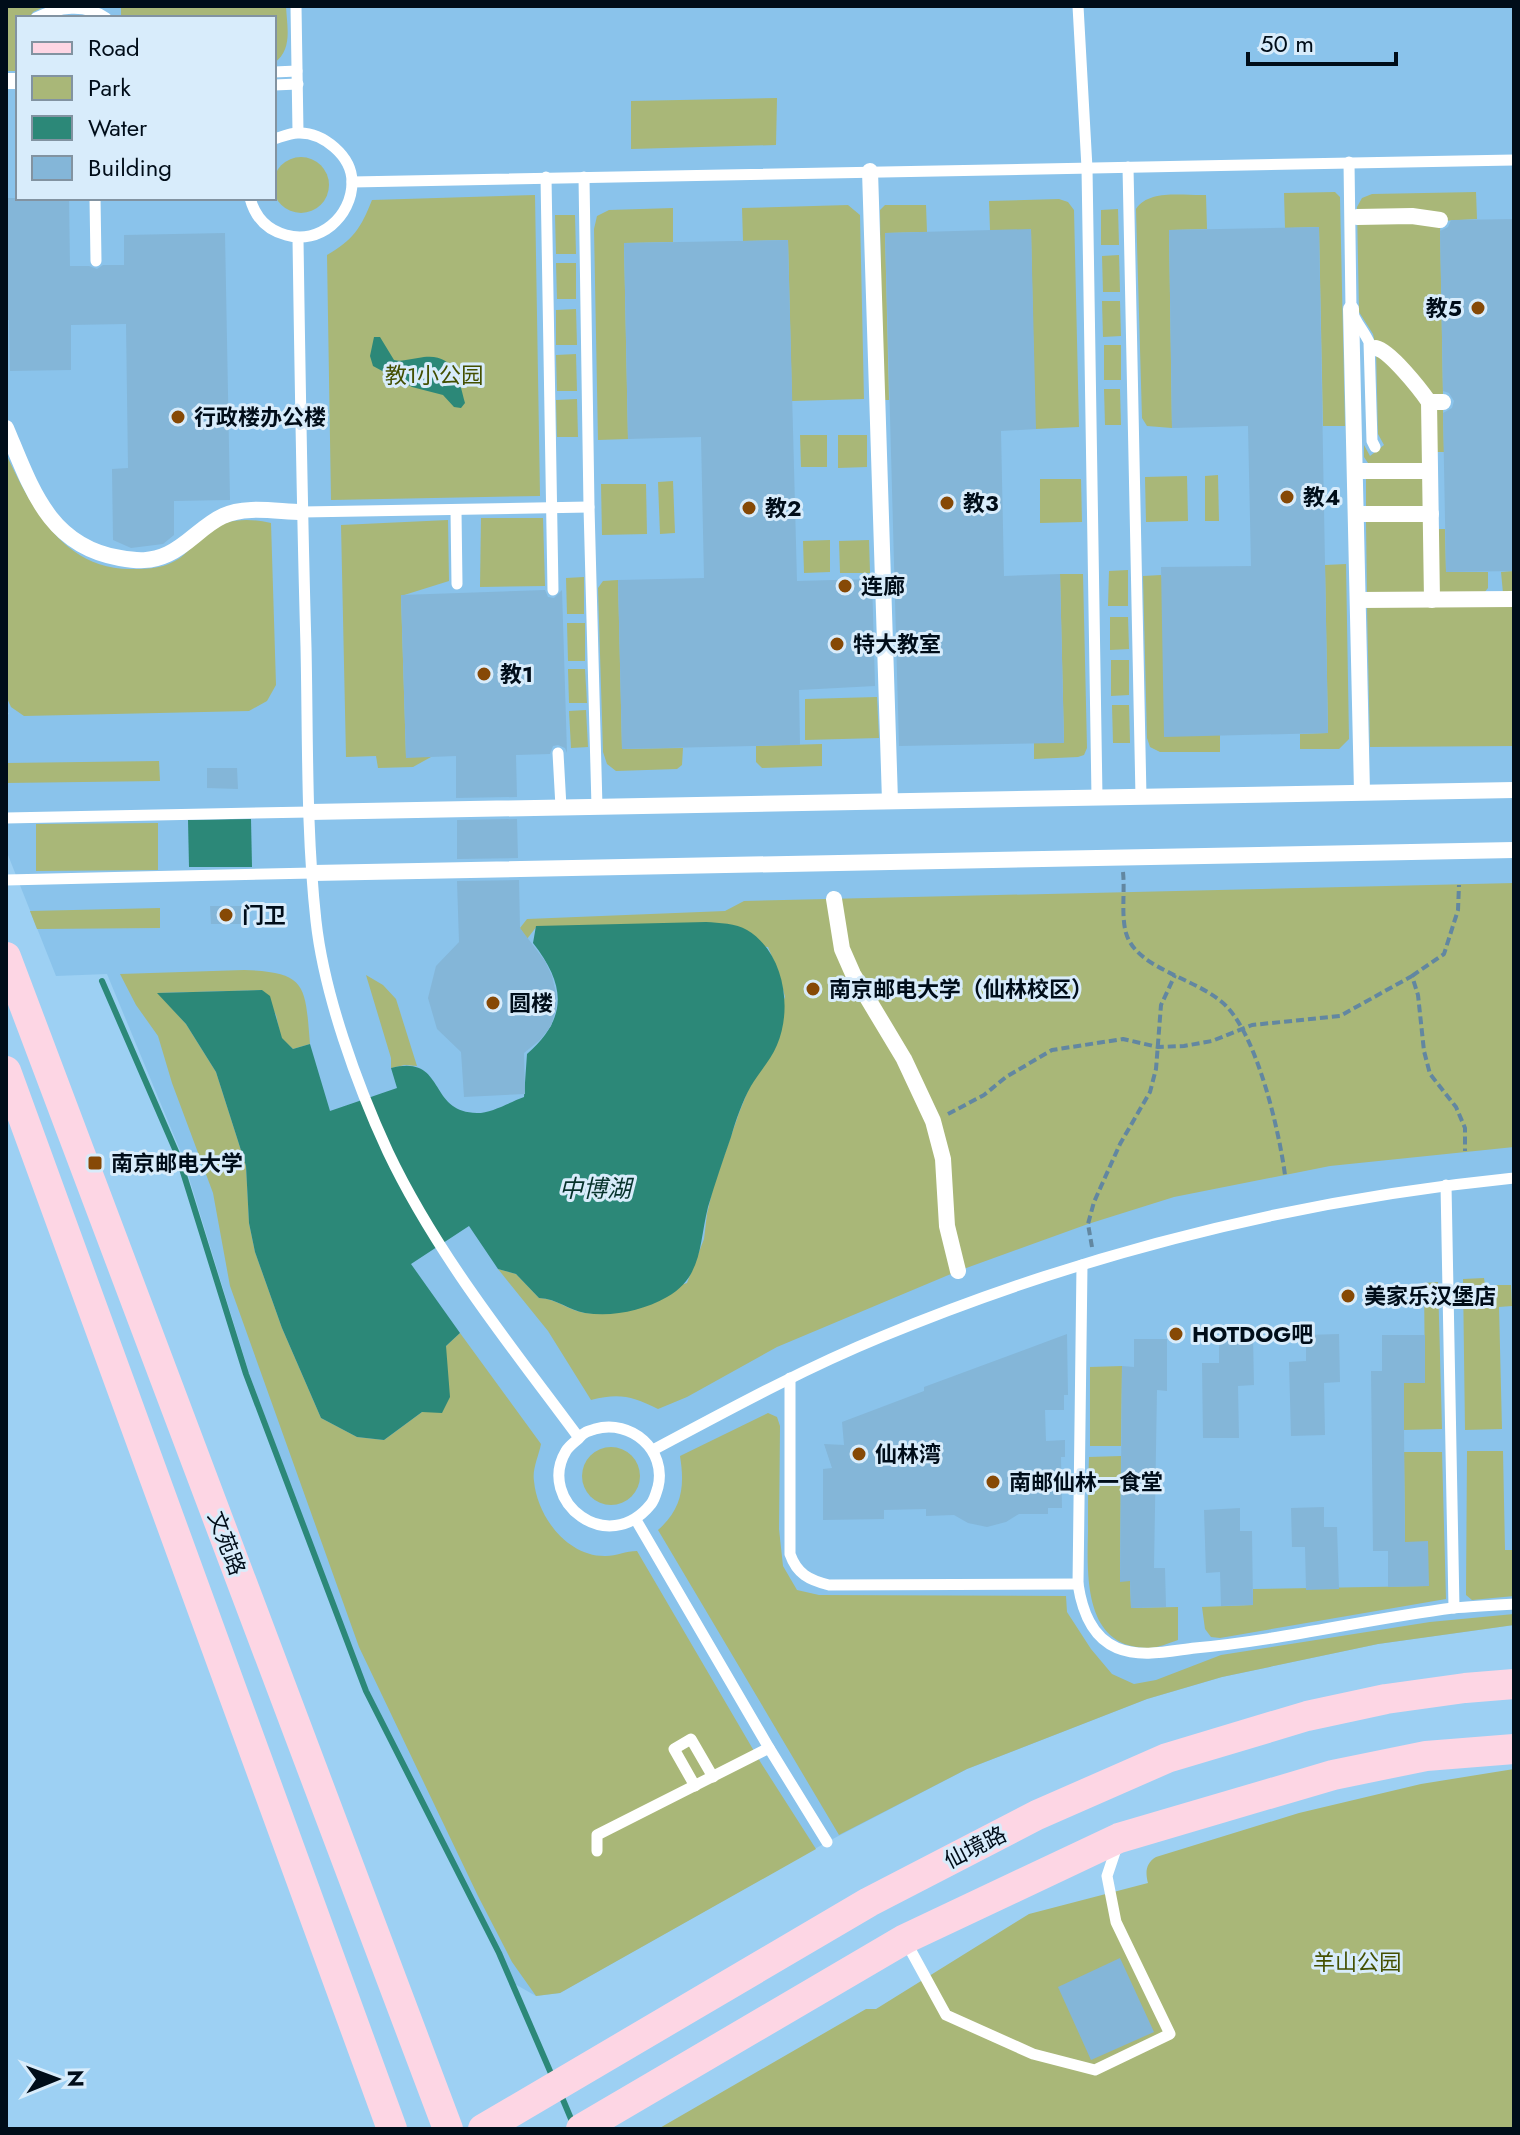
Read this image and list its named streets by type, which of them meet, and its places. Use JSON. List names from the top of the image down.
{
  "streets": {
    "main road": ["文苑路", "仙境路"]
  },
  "water": ["中博湖"],
  "parks": ["教1小公园", "羊山公园"],
  "places": {
    "other": [
      "教5",
      "行政楼办公楼",
      "教4",
      "教3",
      "教2",
      "连廊",
      "特大教室",
      "教1",
      "门卫",
      "南京邮电大学（仙林校区）",
      "圆楼",
      "美家乐汉堡店",
      "HOTDOG吧",
      "仙林湾",
      "南邮仙林一食堂"
    ],
    "transit": ["南京邮电大学"]
  },
  "legend": [
    "Road",
    "Park",
    "Water",
    "Building"
  ],
  "scale_bar": "50 m",
  "north": "right"
}
